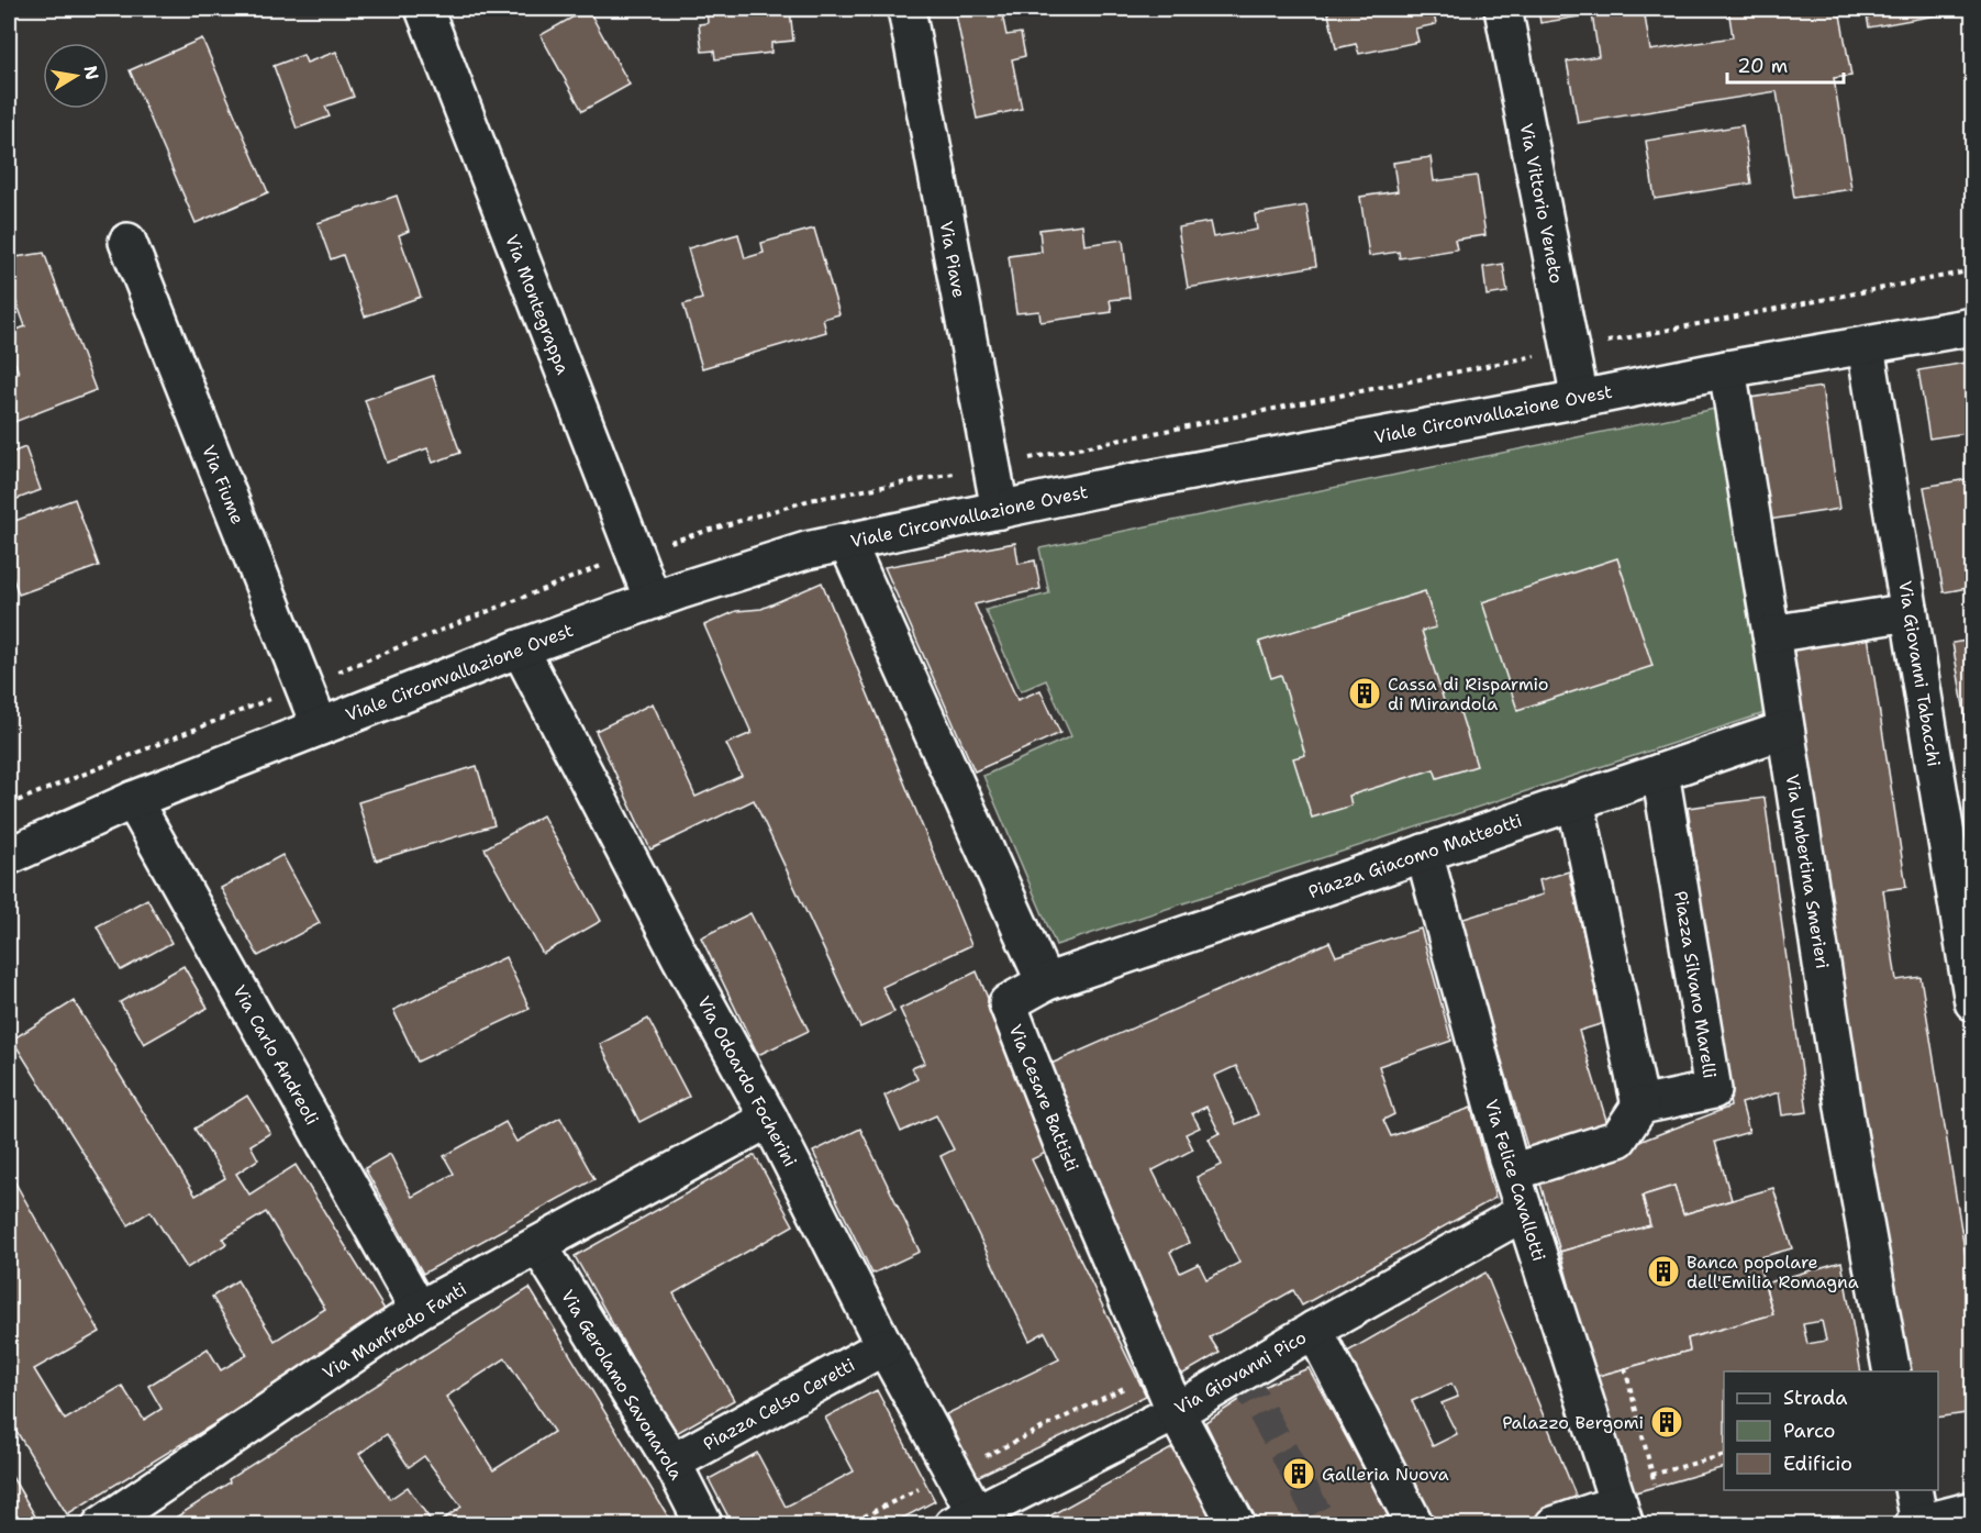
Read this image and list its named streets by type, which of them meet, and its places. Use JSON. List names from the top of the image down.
{
  "streets": {
    "street": [
      "Via Vittorio Veneto",
      "Via Piave",
      "Via Montegrappa",
      "Viale Circonvallazione Ovest",
      "Via Fiume",
      "Via Giovanni Tabacchi",
      "Piazza Giacomo Matteotti",
      "Via Umbertina Smerieri",
      "Piazza Silvano Marelli",
      "Via Carlo Andreoli",
      "Via Odoardo Focherini",
      "Via Cesare Battisti",
      "Via Felice Cavallotti",
      "Via Manfredo Fanti",
      "Via Giovanni Pico",
      "Via Gerolamo Savonarola",
      "Piazza Celso Ceretti"
    ]
  },
  "crossings": [
    ["Via Vittorio Veneto", "Viale Circonvallazione Ovest"],
    ["Via Piave", "Viale Circonvallazione Ovest"],
    ["Via Montegrappa", "Viale Circonvallazione Ovest"],
    ["Viale Circonvallazione Ovest", "Via Fiume"],
    ["Viale Circonvallazione Ovest", "Via Giovanni Tabacchi"],
    ["Viale Circonvallazione Ovest", "Via Umbertina Smerieri"],
    ["Viale Circonvallazione Ovest", "Via Carlo Andreoli"],
    ["Viale Circonvallazione Ovest", "Via Odoardo Focherini"],
    ["Piazza Giacomo Matteotti", "Via Umbertina Smerieri"],
    ["Piazza Giacomo Matteotti", "Piazza Silvano Marelli"],
    ["Piazza Giacomo Matteotti", "Via Cesare Battisti"],
    ["Piazza Giacomo Matteotti", "Via Felice Cavallotti"],
    ["Via Carlo Andreoli", "Via Manfredo Fanti"],
    ["Via Odoardo Focherini", "Via Manfredo Fanti"],
    ["Via Odoardo Focherini", "Via Giovanni Pico"],
    ["Via Odoardo Focherini", "Piazza Celso Ceretti"],
    ["Via Cesare Battisti", "Via Giovanni Pico"],
    ["Via Felice Cavallotti", "Via Giovanni Pico"],
    ["Via Manfredo Fanti", "Via Gerolamo Savonarola"],
    ["Via Gerolamo Savonarola", "Piazza Celso Ceretti"]
  ],
  "places": {
    "building": [
      "Cassa di Risparmio di Mirandola",
      "Banca popolare dell'Emilia Romagna",
      "Palazzo Bergomi",
      "Galleria Nuova"
    ]
  },
  "legend": ["Strada", "Parco", "Edificio"],
  "scale_bar": "20 m",
  "north": "right"
}
